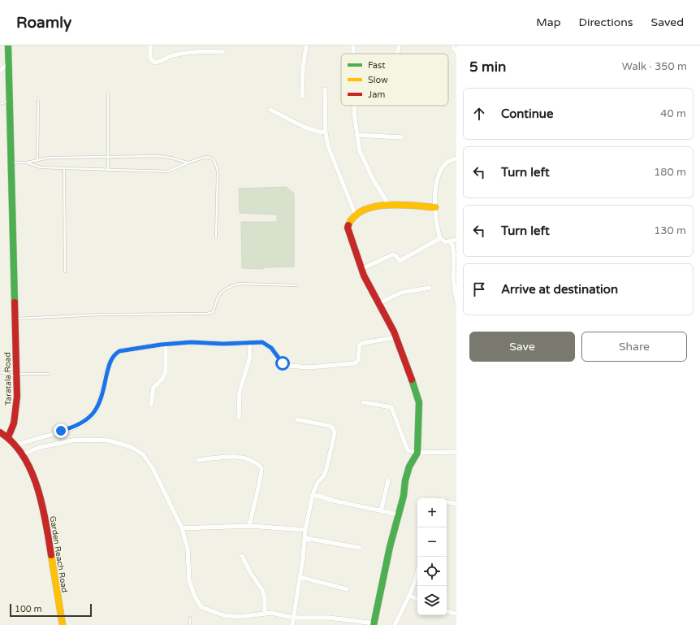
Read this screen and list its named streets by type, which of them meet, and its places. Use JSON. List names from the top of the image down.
{
  "streets": {
    "street": ["Taratala Road", "Garden Reach Road"]
  },
  "crossings": [
    ["Taratala Road", "Garden Reach Road"]
  ],
  "legend": ["Fast", "Slow", "Jam"],
  "scale_bar": "100 m",
  "page": {
    "header": "Roamly",
    "nav": ["Map", "Directions", "Saved"],
    "heading": ["5 min", "Walk · 350 m"],
    "list": [
      ["Continue", "40 m"],
      ["Turn left", "180 m"],
      ["Turn left", "130 m"],
      "Arrive at destination"
    ],
    "buttons": ["Save", "Share"],
    "map_buttons": ["+", "−"],
    "scale": "100 m"
  }
}
